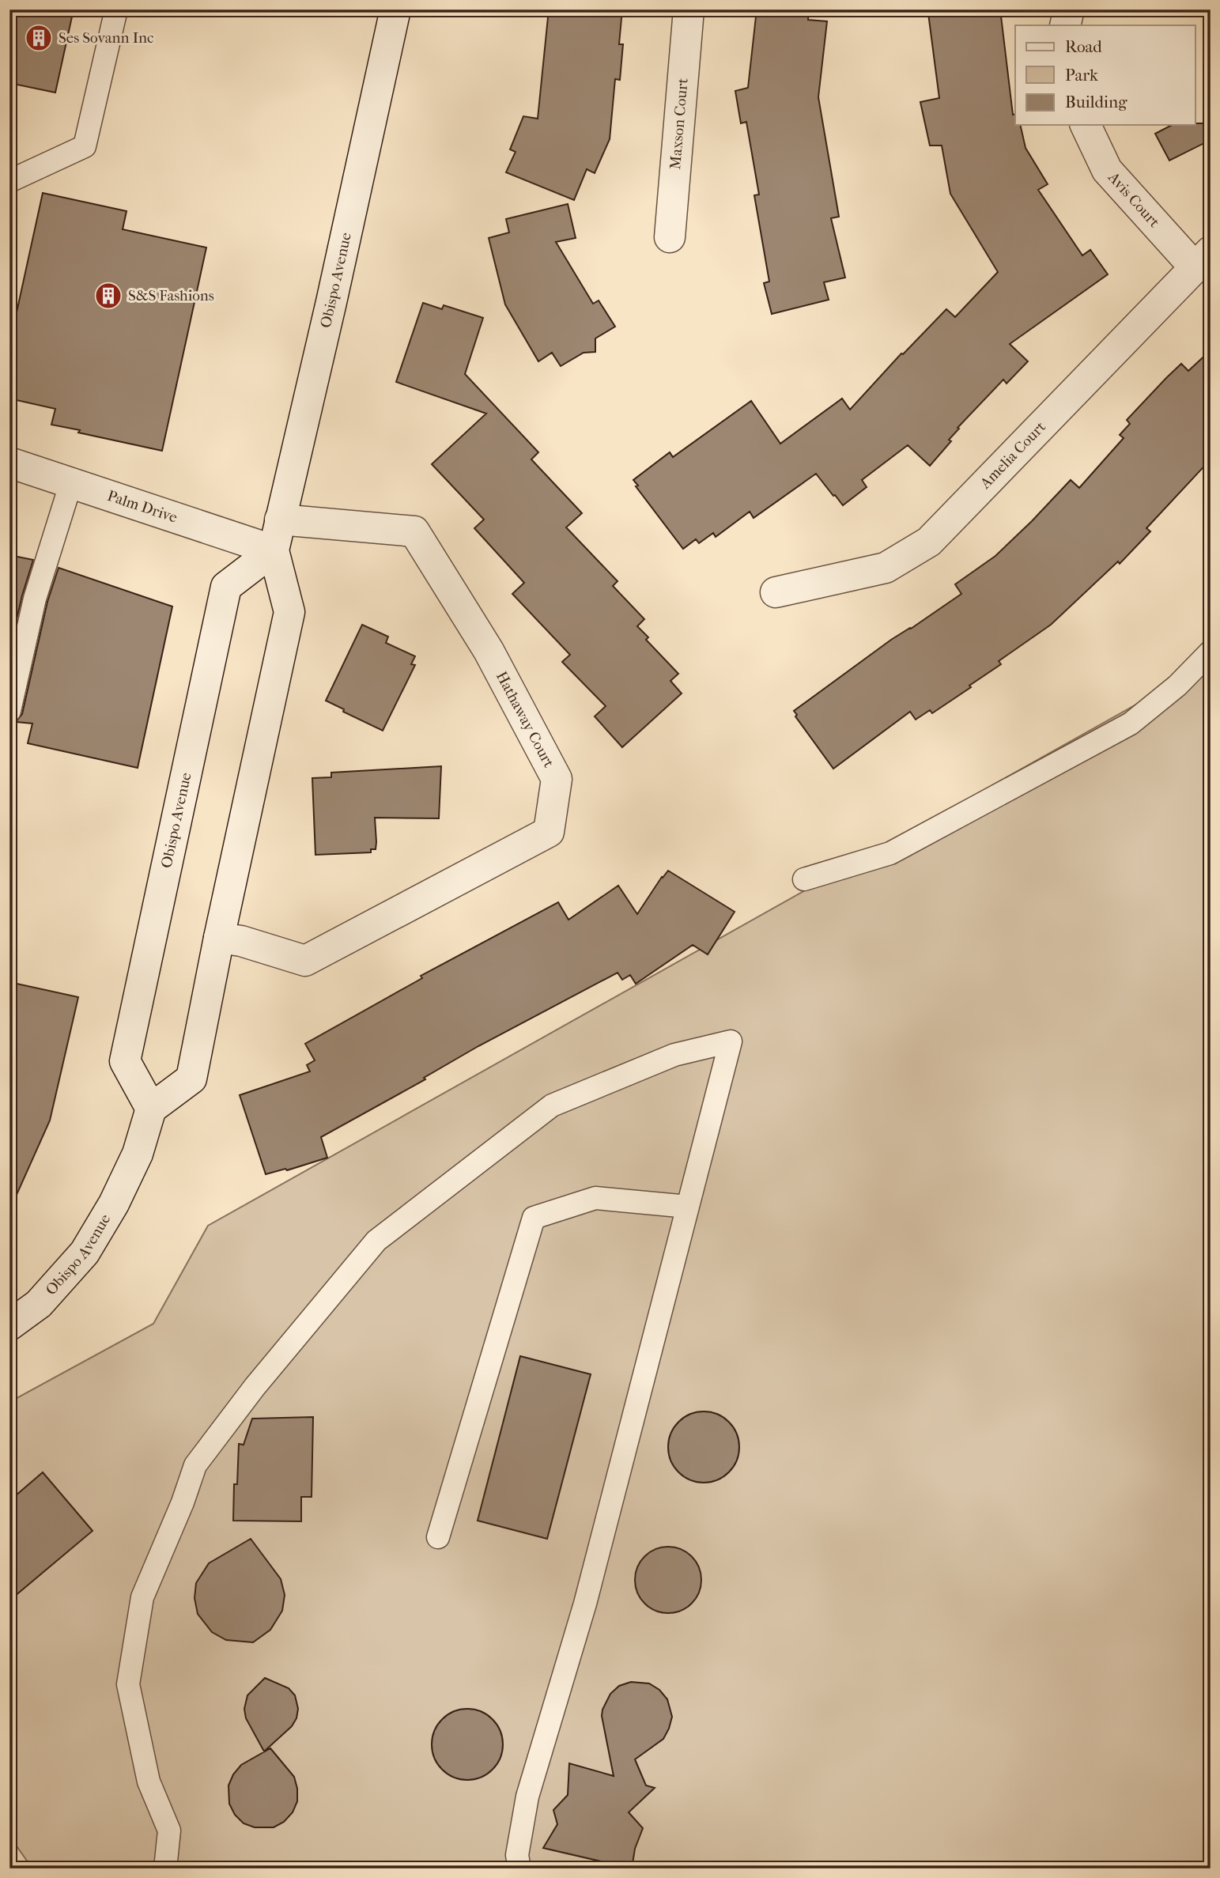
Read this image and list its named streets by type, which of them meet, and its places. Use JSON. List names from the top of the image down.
{
  "streets": {
    "street": [
      "Maxson Court",
      "Avis Court",
      "Obispo Avenue",
      "Amelia Court",
      "Palm Drive",
      "Hathaway Court"
    ]
  },
  "crossings": [
    ["Avis Court", "Amelia Court"],
    ["Obispo Avenue", "Palm Drive"],
    ["Obispo Avenue", "Hathaway Court"]
  ],
  "places": {
    "building": ["Ses Sovann Inc", "S&S Fashions"]
  },
  "legend": ["Road", "Park", "Building"]
}
